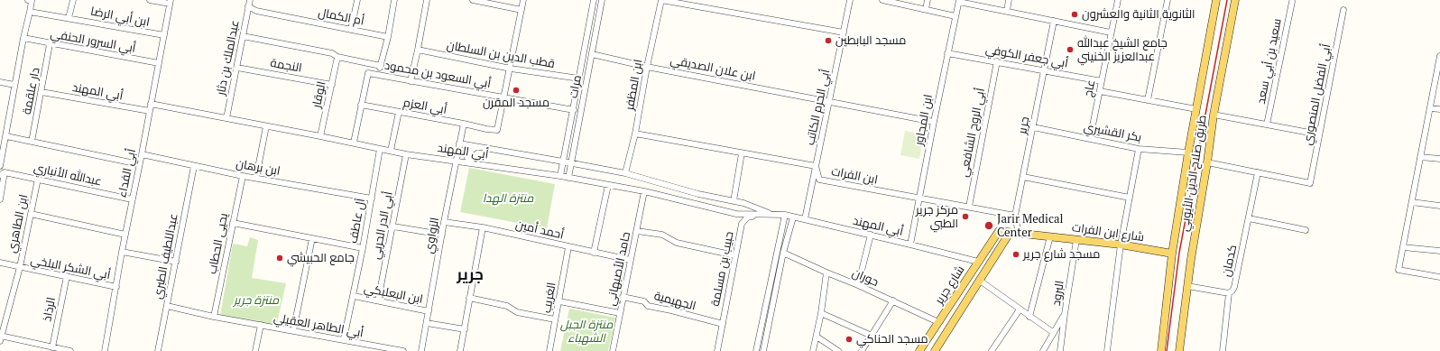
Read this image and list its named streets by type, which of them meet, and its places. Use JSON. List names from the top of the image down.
{
  "streets": {
    "main road": ["طريق صلاح الدين الأيوبي", "شارع ابن الفرات", "شارع جرير"],
    "street": [
      "ابن أبي الرضا",
      "أم الكمال",
      "أبي السرور الحنفي",
      "قطب الدين بن السلطان",
      "أبي جعفر الكوفي",
      "عبدالملك بن دثار",
      "سعيد بن أبي سعد",
      "النجمة",
      "ابن علان الصديقي",
      "أبي السعود بن محمود",
      "ابن المظفر",
      "مرات",
      "عاج",
      "دار علقمة",
      "أبي المهند",
      "الوقار",
      "أبي الفضل المنصوري",
      "أبي العزم",
      "أبي الحرم الكاتب",
      "ابن المجاور",
      "جرير",
      "أبي الروح الشافعي",
      "بكر القشيري",
      "ابن برهان",
      "أبي الفداء",
      "عبدالله الأنباري",
      "ابن الفرات",
      "آل عاطف",
      "ابن الطاهري",
      "أبي الدر الحربي",
      "أحمد أمين",
      "الزواوي",
      "يحيى الحطاب",
      "عبداللطيف الطبري",
      "كدمان",
      "أبي الشكر البلخي",
      "حامد الأصبهاني",
      "حبيب بن مسلمة",
      "حوران",
      "البرود",
      "ابن البعلبكي",
      "الغريب",
      "الجهيمية",
      "الرذاذ",
      "أبي الطاهر العقيلي"
    ]
  },
  "crossings": [
    ["ابن أبي الرضا", "أبي الفداء"],
    ["أم الكمال", "عبدالملك بن دثار"],
    ["أبي السرور الحنفي", "دار علقمة"],
    ["أبي السرور الحنفي", "أبي الفداء"],
    ["قطب الدين بن السلطان", "مرات"],
    ["أبي جعفر الكوفي", "عاج"],
    ["أبي جعفر الكوفي", "ابن المجاور"],
    ["أبي جعفر الكوفي", "جرير"],
    ["أبي جعفر الكوفي", "أبي الروح الشافعي"],
    ["عبدالملك بن دثار", "النجمة"],
    ["عبدالملك بن دثار", "أبي المهند"],
    ["النجمة", "الوقار"],
    ["ابن علان الصديقي", "ابن المظفر"],
    ["ابن علان الصديقي", "مرات"],
    ["ابن علان الصديقي", "أبي الحرم الكاتب"],
    ["ابن علان الصديقي", "ابن المجاور"],
    ["أبي السعود بن محمود", "مرات"],
    ["أبي السعود بن محمود", "أبي المهند"],
    ["أبي السعود بن محمود", "أبي العزم"],
    ["ابن المظفر", "أبي المهند"],
    ["ابن المظفر", "ابن الفرات"],
    ["مرات", "أبي المهند"],
    ["عاج", "بكر القشيري"],
    ["دار علقمة", "أبي المهند"],
    ["أبي المهند", "الوقار"],
    ["أبي المهند", "أبي الحرم الكاتب"],
    ["أبي المهند", "ابن المجاور"],
    ["أبي المهند", "أبي الفداء"],
    ["أبي المهند", "آل عاطف"],
    ["أبي المهند", "أبي الدر الحربي"],
    ["أبي المهند", "الزواوي"],
    ["أبي المهند", "حامد الأصبهاني"],
    ["أبي المهند", "حبيب بن مسلمة"],
    ["أبي المهند", "شارع جرير"],
    ["أبي الفضل المنصوري", "كدمان"],
    ["أبي العزم", "الزواوي"],
    ["أبي الحرم الكاتب", "ابن الفرات"],
    ["ابن المجاور", "ابن الفرات"],
    ["جرير", "بكر القشيري"],
    ["جرير", "ابن الفرات"],
    ["جرير", "شارع ابن الفرات"],
    ["أبي الروح الشافعي", "ابن الفرات"],
    ["بكر القشيري", "طريق صلاح الدين الأيوبي"],
    ["ابن برهان", "أبي الفداء"],
    ["ابن برهان", "آل عاطف"],
    ["ابن برهان", "يحيى الحطاب"],
    ["ابن برهان", "عبداللطيف الطبري"],
    ["أبي الفداء", "عبدالله الأنباري"],
    ["أبي الفداء", "أبي الشكر البلخي"],
    ["طريق صلاح الدين الأيوبي", "شارع ابن الفرات"],
    ["عبدالله الأنباري", "ابن الطاهري"],
    ["آل عاطف", "ابن البعلبكي"],
    ["آل عاطف", "أبي الطاهر العقيلي"],
    ["ابن الطاهري", "أبي الشكر البلخي"],
    ["أبي الدر الحربي", "ابن البعلبكي"],
    ["أحمد أمين", "الزواوي"],
    ["أحمد أمين", "حامد الأصبهاني"],
    ["أحمد أمين", "الغريب"],
    ["شارع ابن الفرات", "شارع جرير"],
    ["شارع ابن الفرات", "البرود"],
    ["الزواوي", "ابن البعلبكي"],
    ["يحيى الحطاب", "أبي الطاهر العقيلي"],
    ["عبداللطيف الطبري", "أبي الطاهر العقيلي"],
    ["أبي الشكر البلخي", "الرذاذ"],
    ["حامد الأصبهاني", "الجهيمية"],
    ["حبيب بن مسلمة", "الجهيمية"],
    ["حوران", "شارع جرير"]
  ],
  "districts": ["جرير"],
  "parks": ["منتزة الهدا", "منتزة جرير", "منتزة الجبل الشهباء"],
  "places": [
    "الثانوية الثانية والعشرون",
    "مسجد البابطين",
    "جامع الشيخ عبدالله عبدالعزيز الخنيني",
    "مسجد المقرن",
    "مركز جرير الطبي",
    "Jarir Medical Center",
    "مسجد شارع جرير",
    "جامع الحبيشي",
    "مسجد الحناكي"
  ]
}
